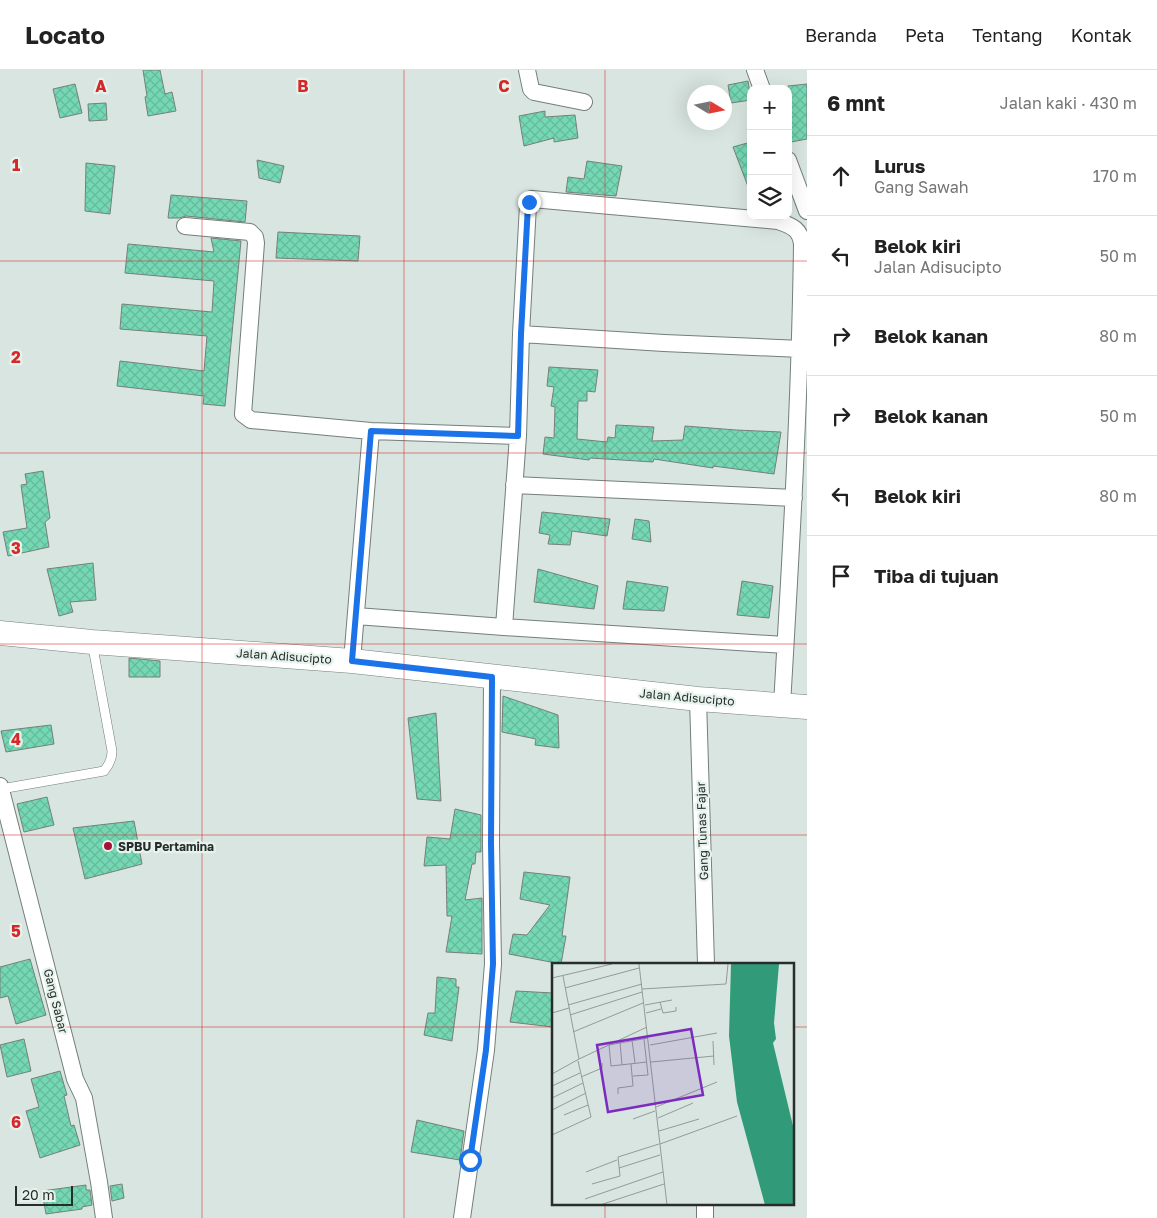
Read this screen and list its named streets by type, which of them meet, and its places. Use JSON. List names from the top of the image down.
{
  "streets": {
    "main road": ["Jalan Adisucipto"],
    "street": ["Gang Tunas Fajar", "Gang Sabar"]
  },
  "crossings": [
    ["Jalan Adisucipto", "Gang Tunas Fajar"]
  ],
  "places": ["SPBU Pertamina"],
  "scale_bar": "20 m",
  "north": "right",
  "page": {
    "header": "Locato",
    "nav": [
      "Beranda",
      "Peta",
      "Tentang",
      "Kontak"
    ],
    "heading": ["6 mnt", "Jalan kaki · 430 m"],
    "map_buttons": ["+", "−"],
    "list": [
      ["Lurus", "Gang Sawah", "170 m"],
      ["Belok kiri", "Jalan Adisucipto", "50 m"],
      ["Belok kanan", "80 m"],
      ["Belok kanan", "50 m"],
      ["Belok kiri", "80 m"],
      "Tiba di tujuan"
    ],
    "scale": "20 m"
  },
  "grid": {
    "columns": ["A", "B", "C"],
    "rows": [
      "1",
      "2",
      "3",
      "4",
      "5",
      "6"
    ]
  }
}
